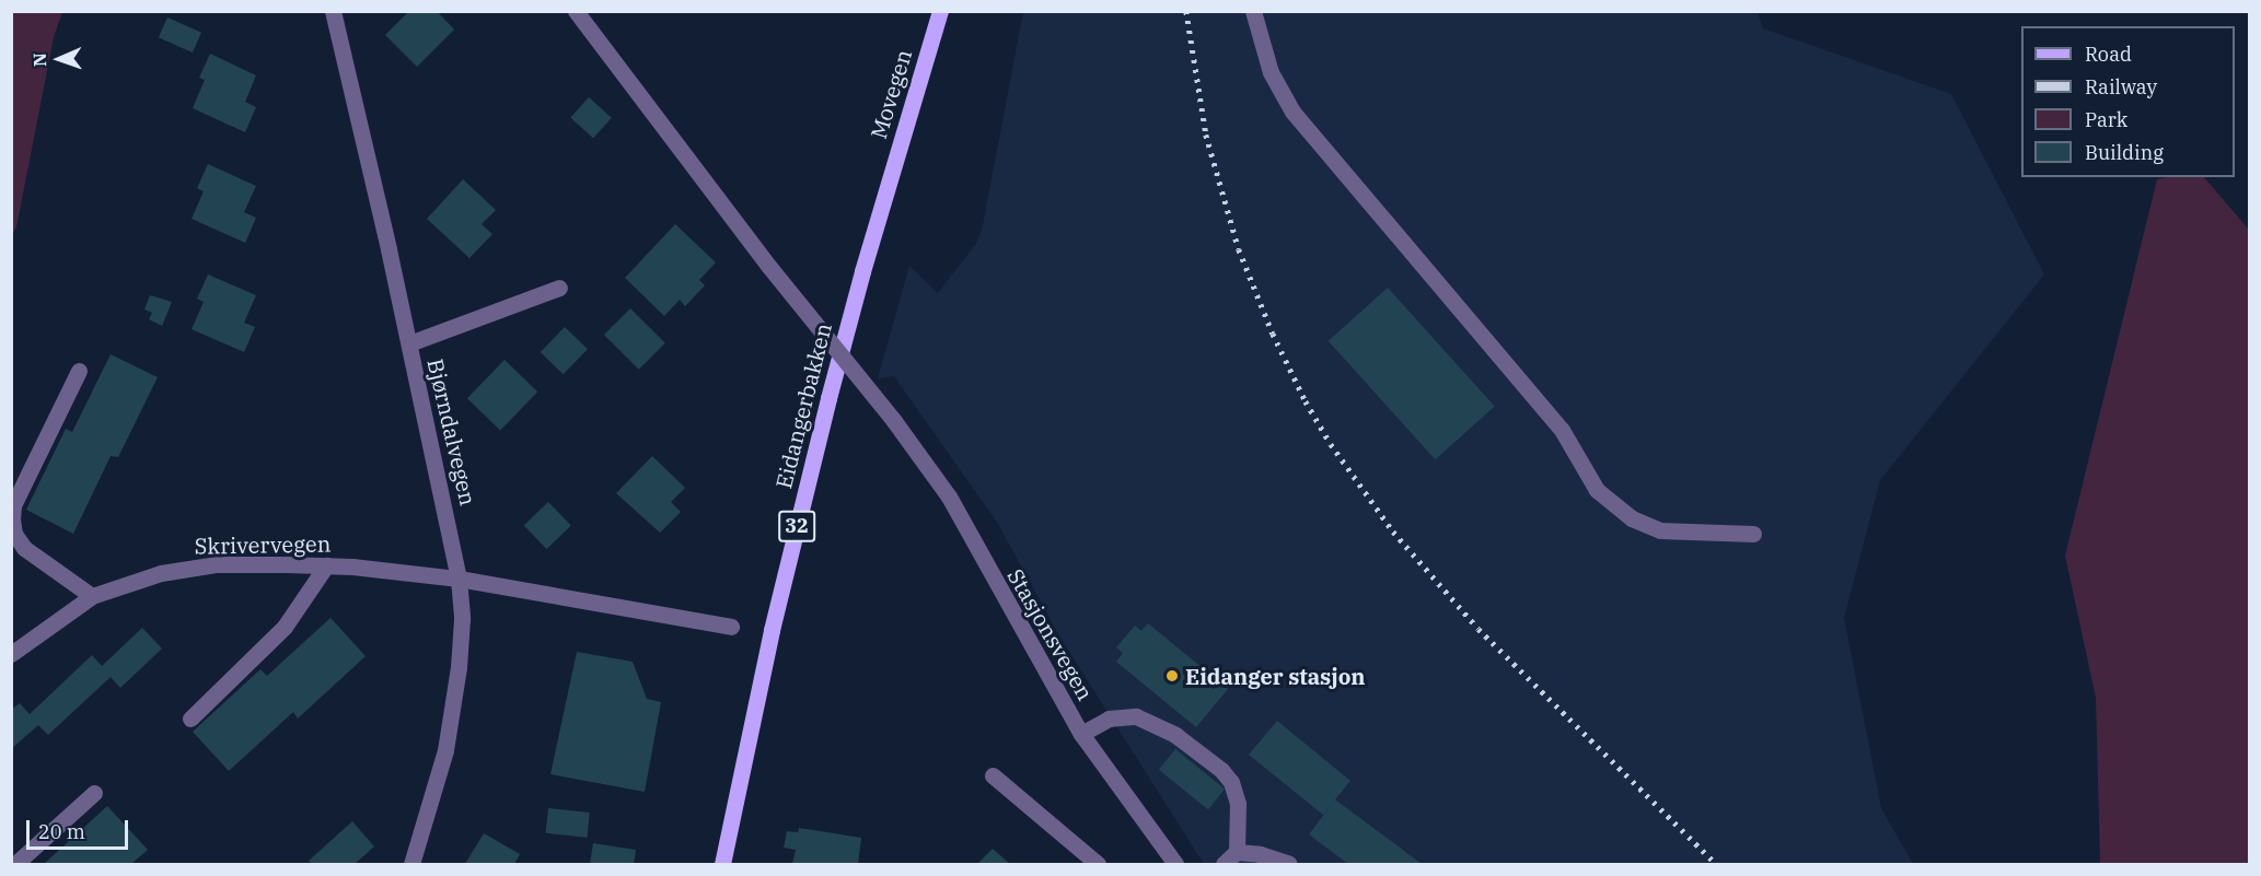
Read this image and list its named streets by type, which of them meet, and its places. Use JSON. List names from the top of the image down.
{
  "streets": {
    "main road": ["Movegen", "Eidangerbakken", "32"],
    "street": ["Bjørndalvegen", "Skrivervegen", "Stasjonsvegen"]
  },
  "crossings": [
    ["Movegen", "Eidangerbakken"],
    ["Bjørndalvegen", "Skrivervegen"]
  ],
  "places": ["Eidanger stasjon"],
  "legend": [
    "Road",
    "Railway",
    "Park",
    "Building"
  ],
  "scale_bar": "20 m",
  "north": "left"
}
